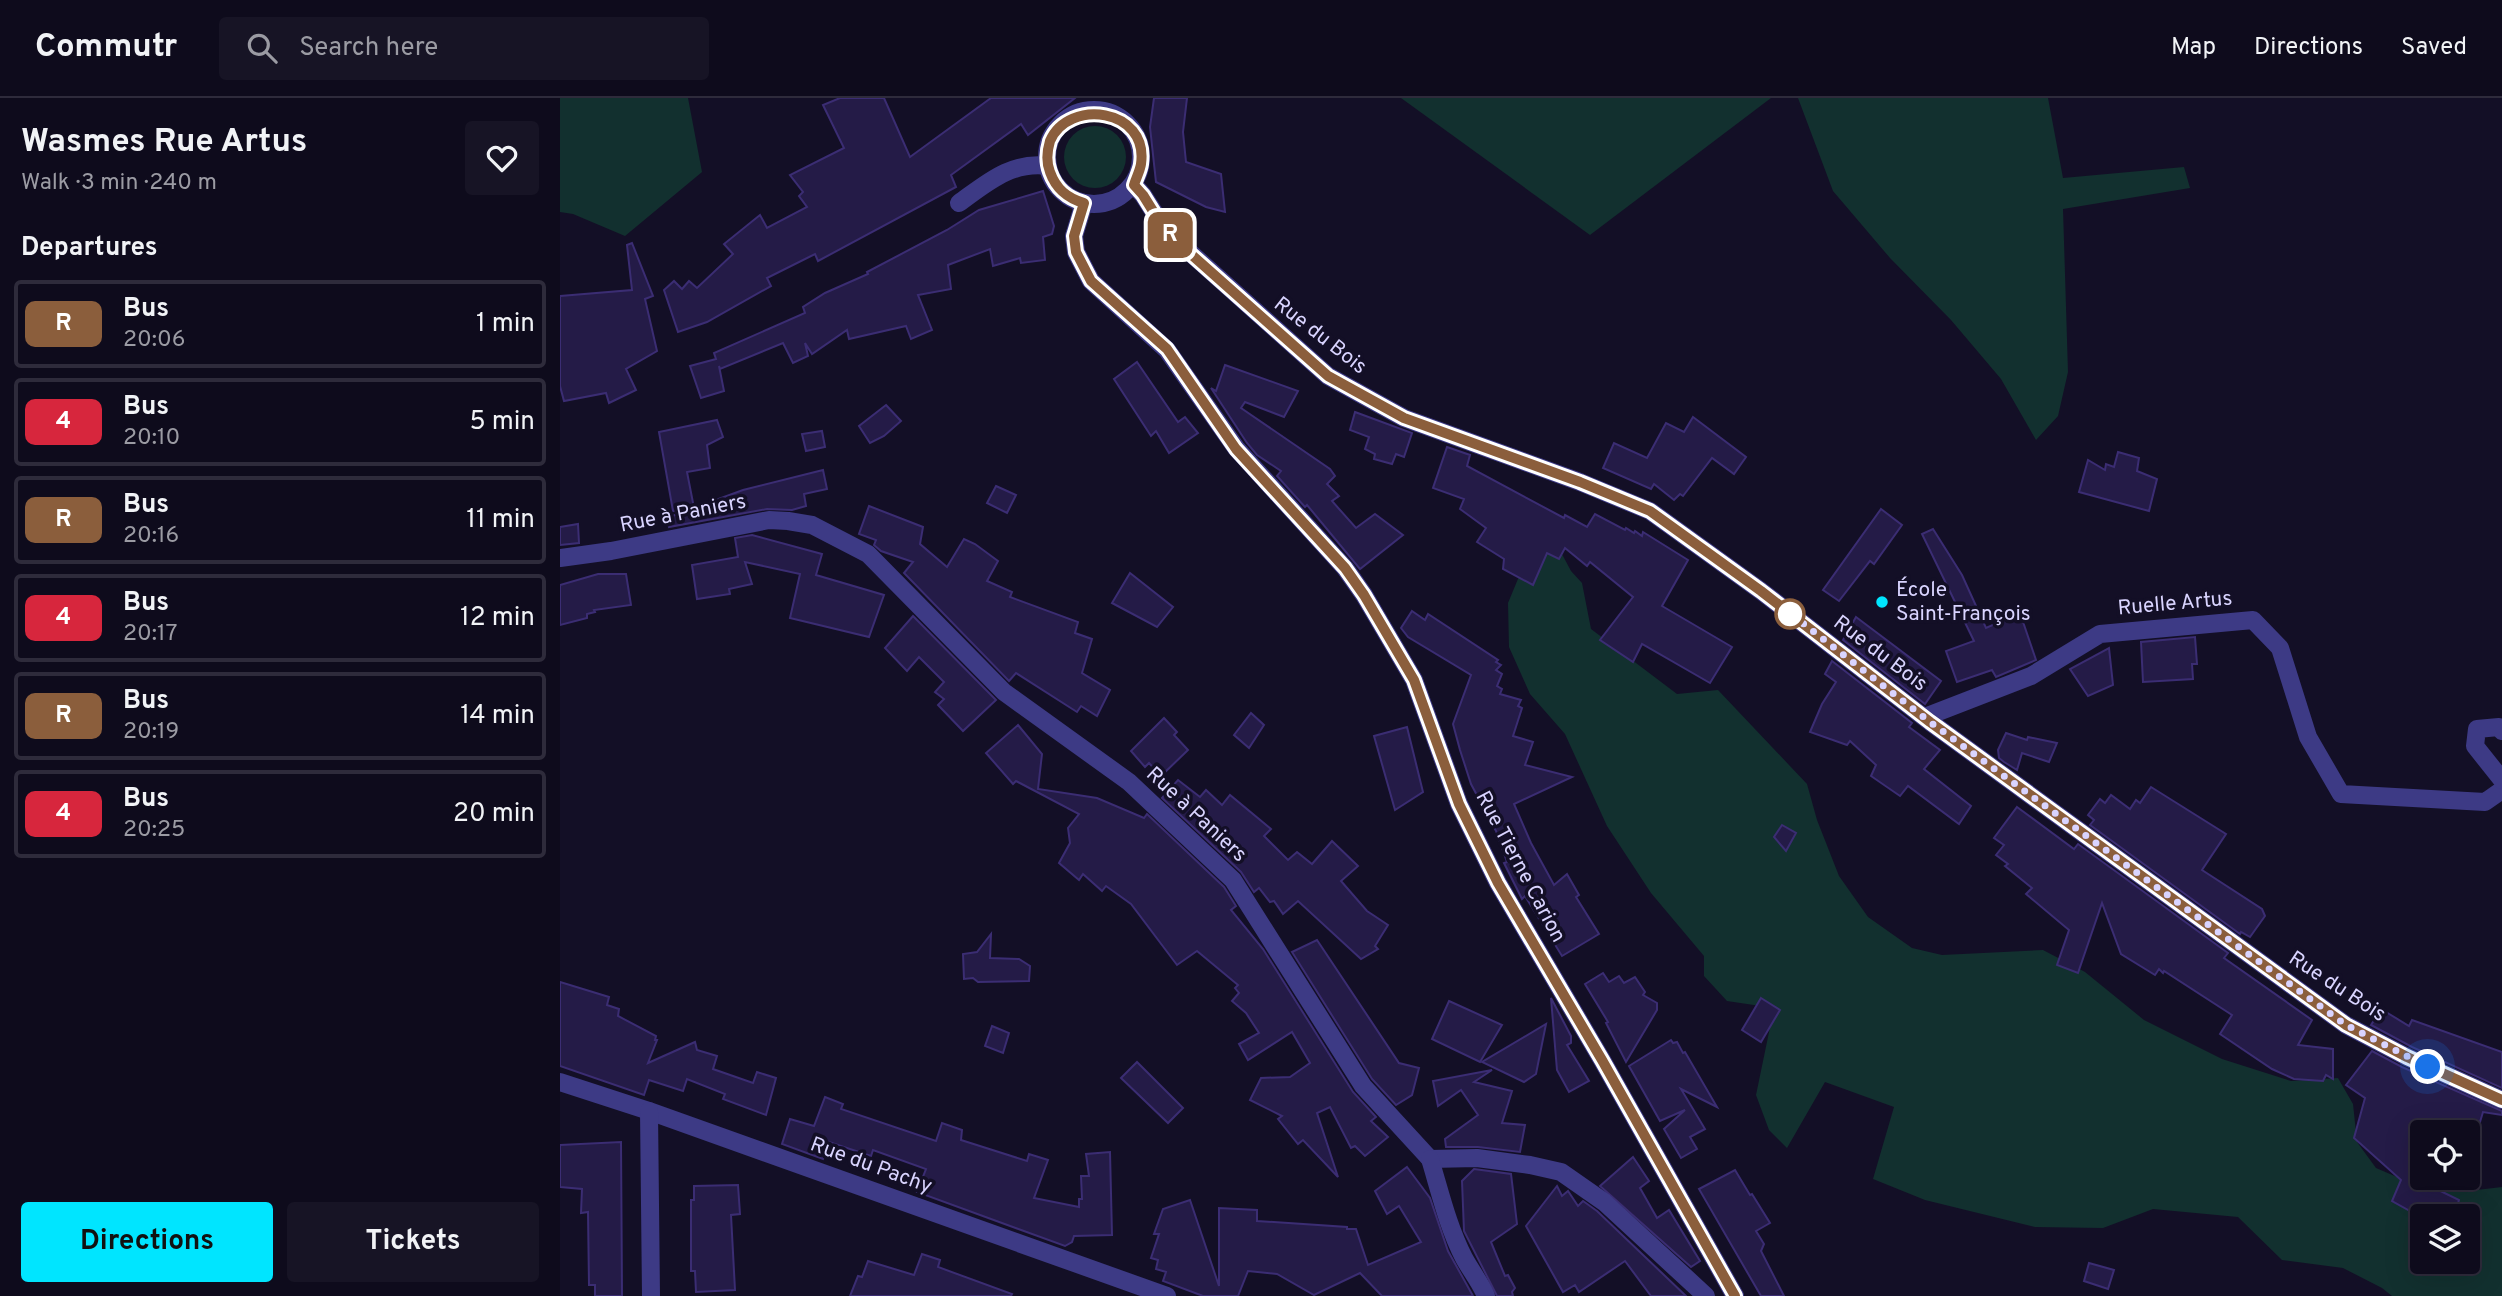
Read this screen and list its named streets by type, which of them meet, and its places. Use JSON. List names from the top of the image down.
{
  "streets": {
    "street": [
      "Rue du Bois",
      "Rue à Paniers",
      "Ruelle Artus",
      "Rue Tierne Carion",
      "Rue du Pachy"
    ]
  },
  "crossings": [
    ["Rue du Bois", "Ruelle Artus"],
    ["Rue du Bois", "Rue Tierne Carion"]
  ],
  "places": ["École Saint-François"],
  "lines": ["bus line R"],
  "page": {
    "header": "Commutr",
    "search": "Search here",
    "nav": ["Map", "Directions", "Saved"],
    "heading": [
      ["Wasmes Rue Artus", "Walk · 3 min · 240 m"],
      "Departures"
    ],
    "on_map": "R",
    "list": [
      {
        "mark": "R",
        "name": "Bus",
        "note": "20:06",
        "value": "1 min"
      },
      {
        "mark": "4",
        "name": "Bus",
        "note": "20:10",
        "value": "5 min"
      },
      {
        "mark": "R",
        "name": "Bus",
        "note": "20:16",
        "value": "11 min"
      },
      {
        "mark": "4",
        "name": "Bus",
        "note": "20:17",
        "value": "12 min"
      },
      {
        "mark": "R",
        "name": "Bus",
        "note": "20:19",
        "value": "14 min"
      },
      {
        "mark": "4",
        "name": "Bus",
        "note": "20:25",
        "value": "20 min"
      }
    ],
    "buttons": ["Directions", "Tickets"]
  }
}
